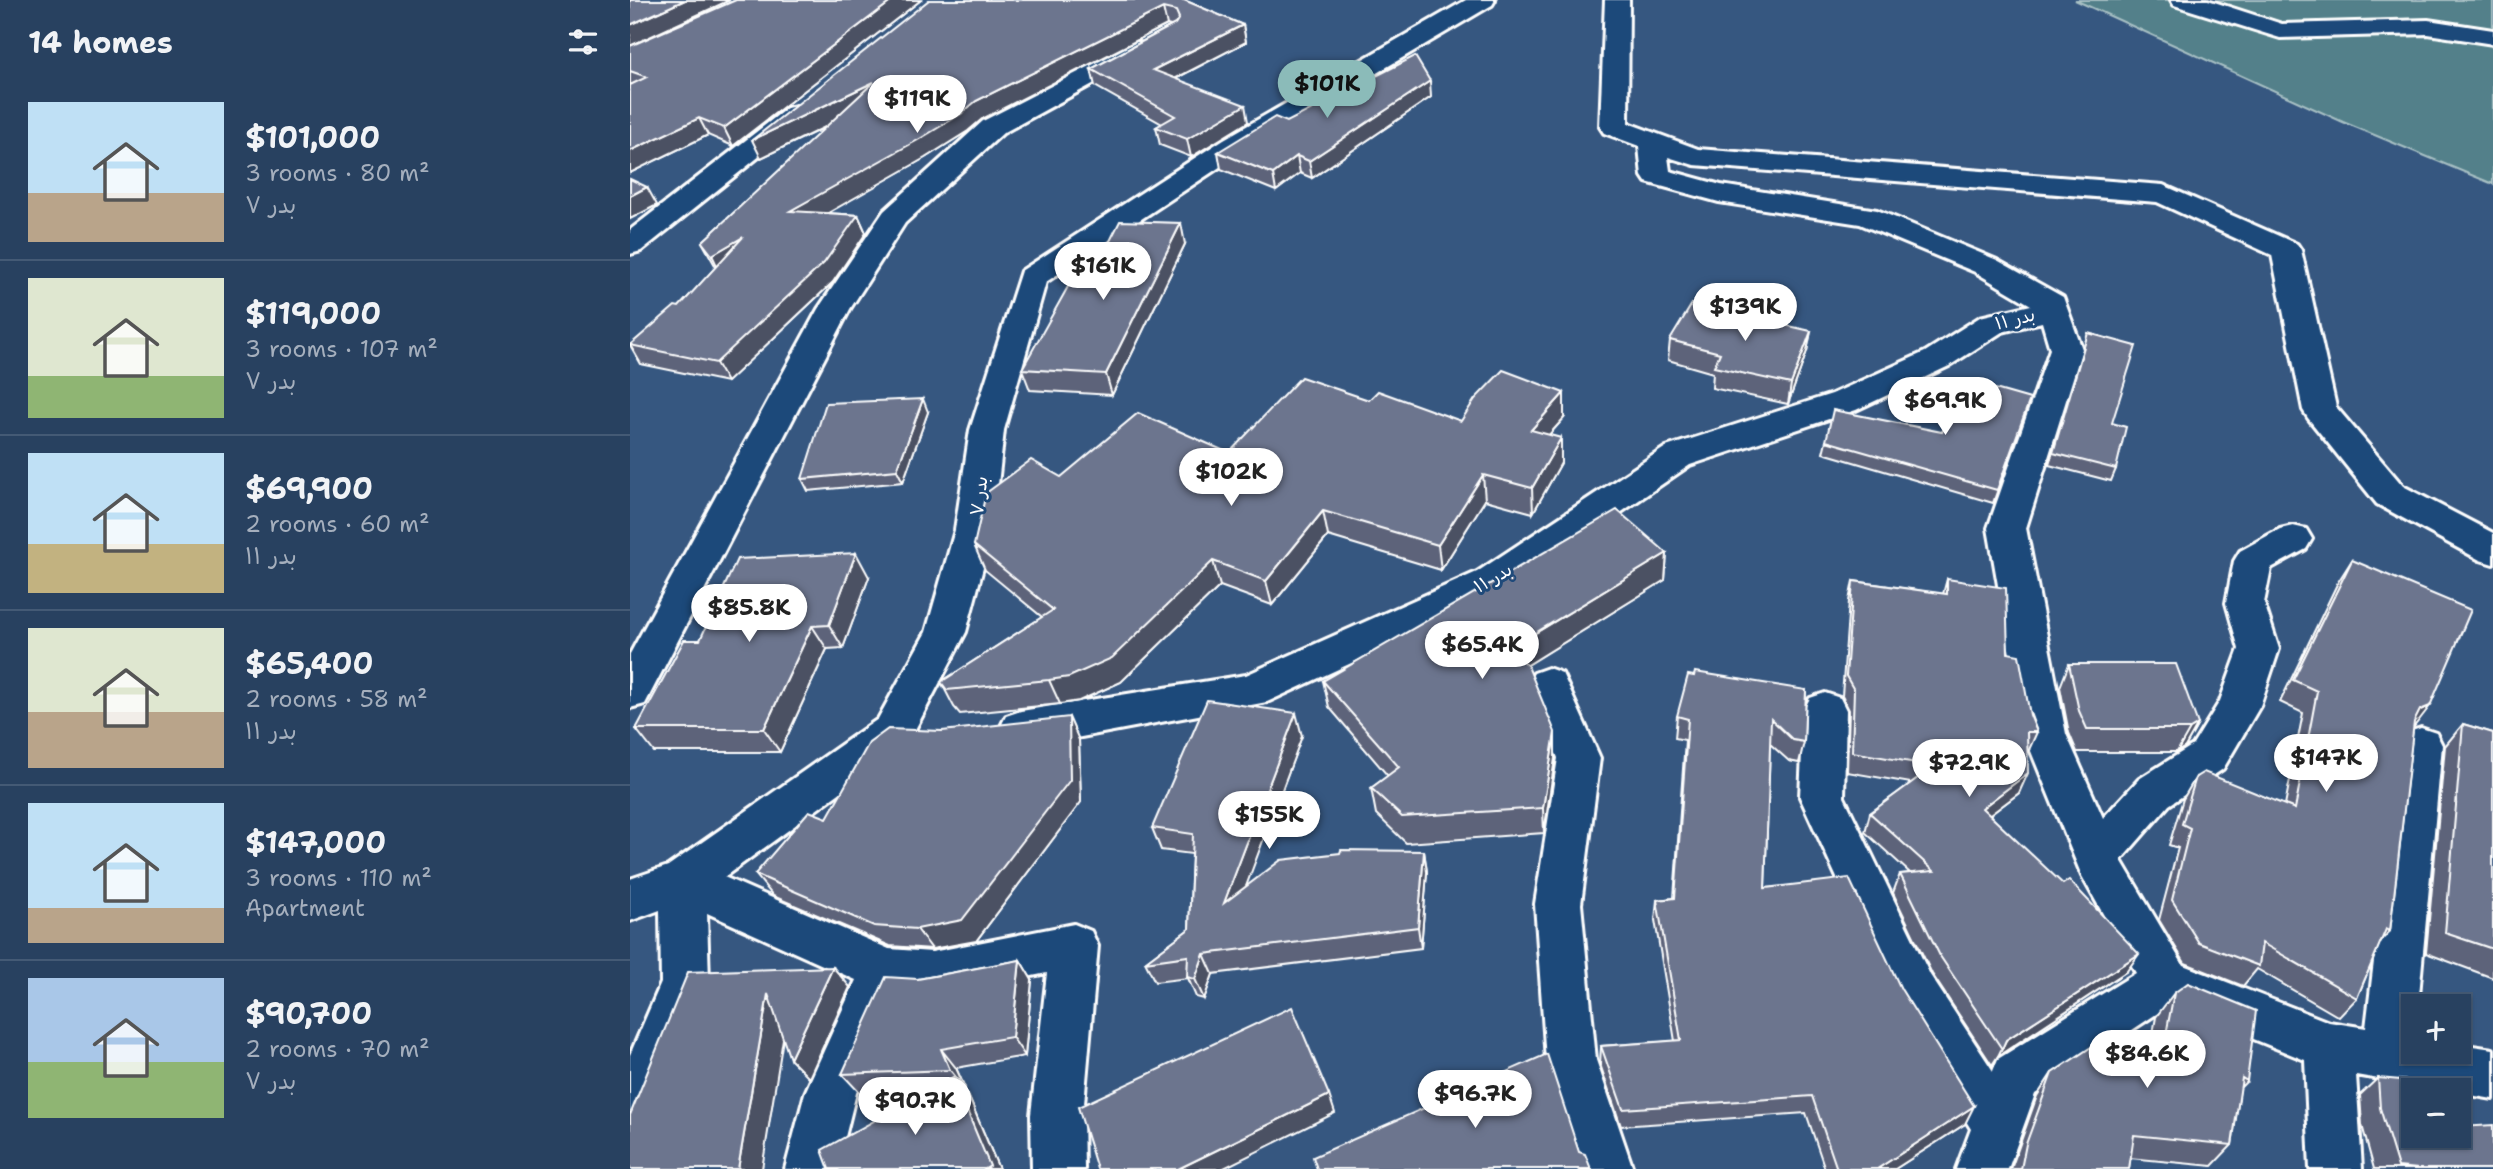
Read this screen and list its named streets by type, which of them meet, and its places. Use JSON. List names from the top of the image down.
{
  "streets": {
    "street": ["بدر ۱۱", "بدر ۷"]
  },
  "page": {
    "heading": "14 homes",
    "price": [
      "$101K",
      "$119K",
      "$161K",
      "$139K",
      "$69.9K",
      "$102K",
      "$85.8K",
      "$65.4K",
      "$147K",
      "$72.9K",
      "$155K",
      "$84.6K",
      "$96.7K",
      "$90.7K"
    ],
    "list": [
      {
        "name": "$101,000",
        "note": "3 rooms · 80 m² · بدر ۷"
      },
      {
        "name": "$119,000",
        "note": "3 rooms · 107 m² · بدر ۷"
      },
      {
        "name": "$69,900",
        "note": "2 rooms · 60 m² · بدر ۱۱"
      },
      {
        "name": "$65,400",
        "note": "2 rooms · 58 m² · بدر ۱۱"
      },
      {
        "name": "$147,000",
        "note": "3 rooms · 110 m² · Apartment"
      },
      {
        "name": "$90,700",
        "note": "2 rooms · 70 m² · بدر ۷"
      }
    ],
    "map_buttons": ["+", "−"]
  }
}
